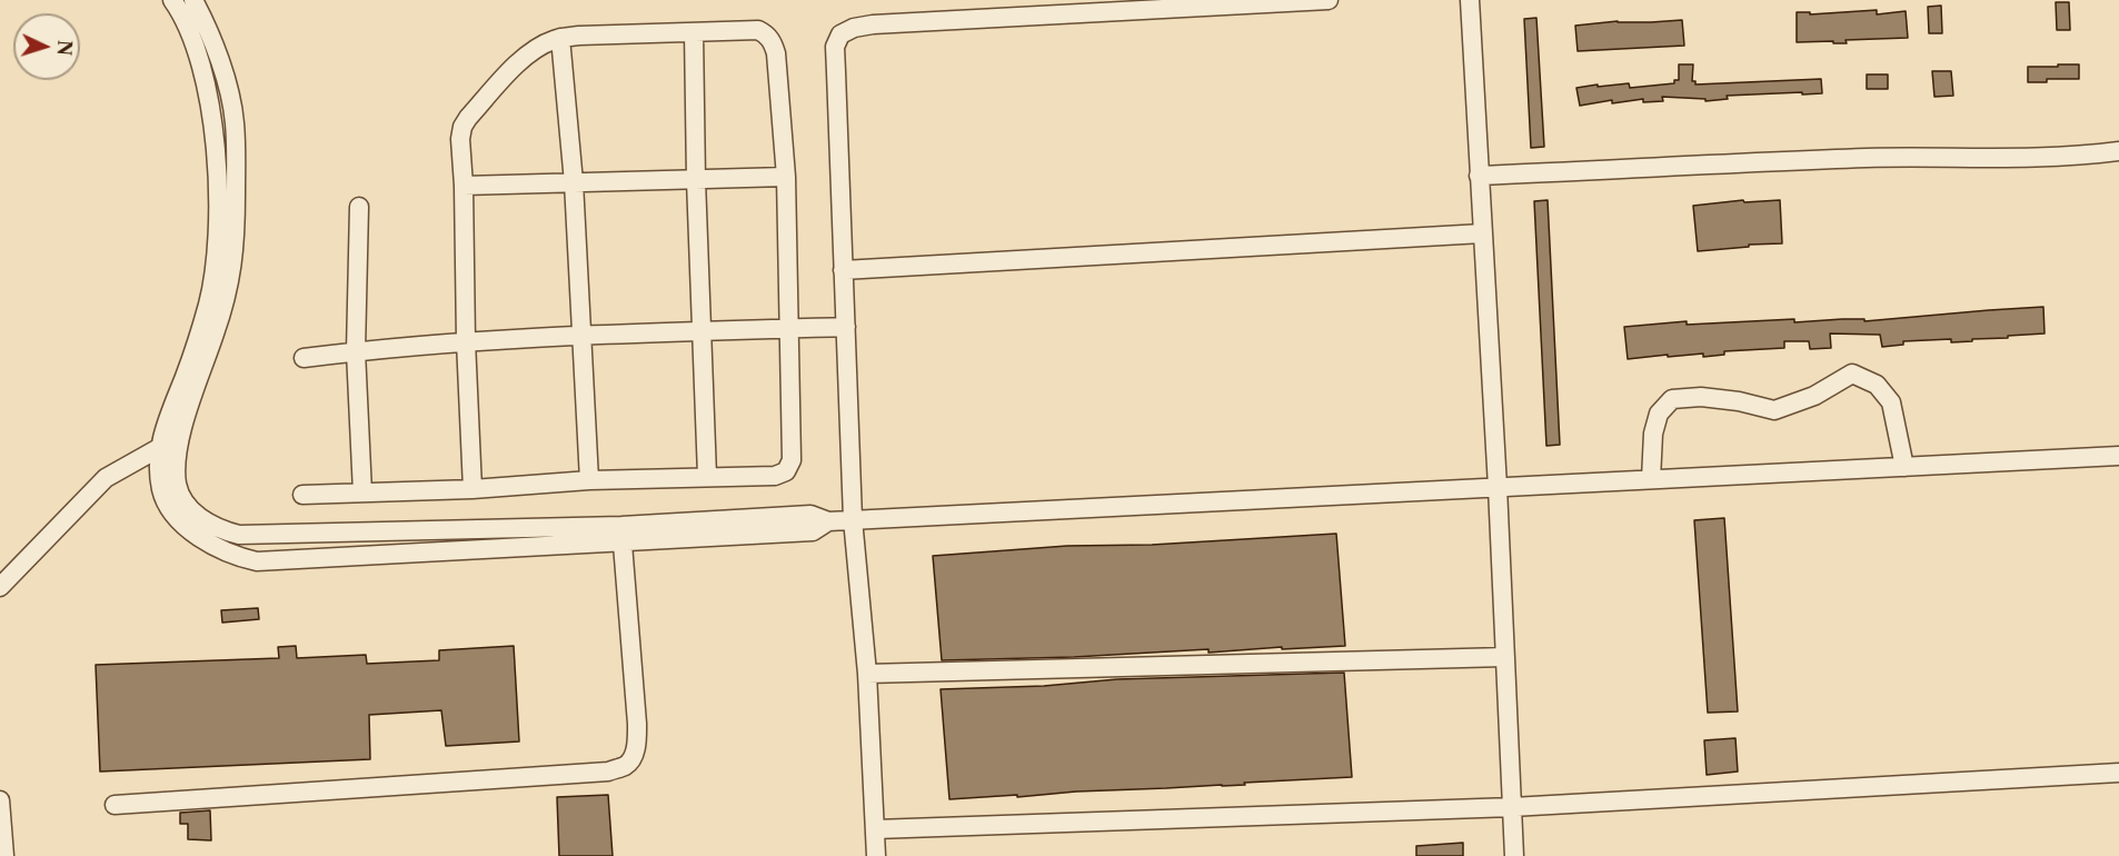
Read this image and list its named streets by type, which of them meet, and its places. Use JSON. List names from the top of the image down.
{
  "north": "right"
}
